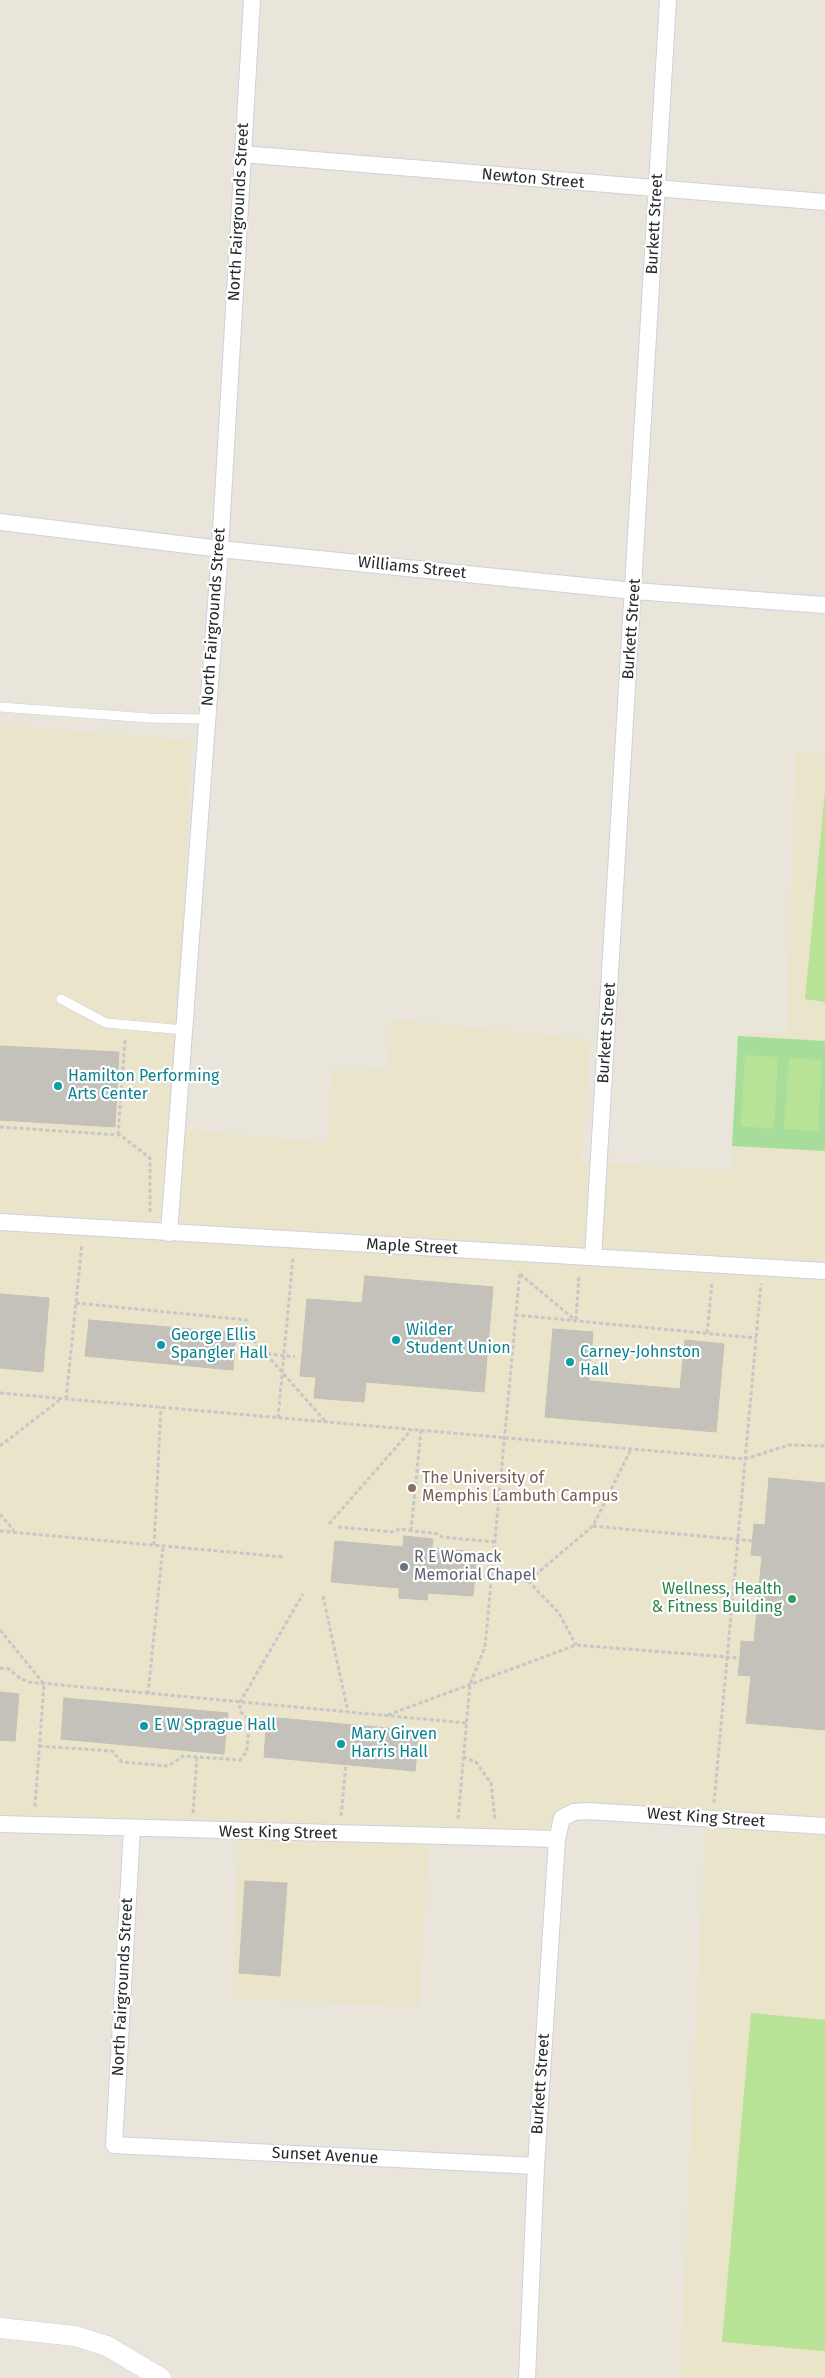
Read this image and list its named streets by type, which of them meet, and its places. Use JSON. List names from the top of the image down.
{
  "streets": {
    "street": [
      "Newton Street",
      "North Fairgrounds Street",
      "Burkett Street",
      "Williams Street",
      "Maple Street",
      "West King Street",
      "Sunset Avenue"
    ]
  },
  "crossings": [
    ["Newton Street", "North Fairgrounds Street"],
    ["Newton Street", "Burkett Street"],
    ["North Fairgrounds Street", "Williams Street"],
    ["North Fairgrounds Street", "Maple Street"],
    ["North Fairgrounds Street", "West King Street"],
    ["North Fairgrounds Street", "Sunset Avenue"],
    ["Burkett Street", "Williams Street"],
    ["Burkett Street", "Maple Street"],
    ["Burkett Street", "West King Street"],
    ["Burkett Street", "Sunset Avenue"]
  ],
  "places": [
    "Hamilton Performing Arts Center",
    "Wilder Student Union",
    "George Ellis Spangler Hall",
    "Carney-Johnston Hall",
    "The University of Memphis Lambuth Campus",
    "R E Womack Memorial Chapel",
    "Wellness, Health & Fitness Building",
    "E W Sprague Hall",
    "Mary Girven Harris Hall"
  ]
}
